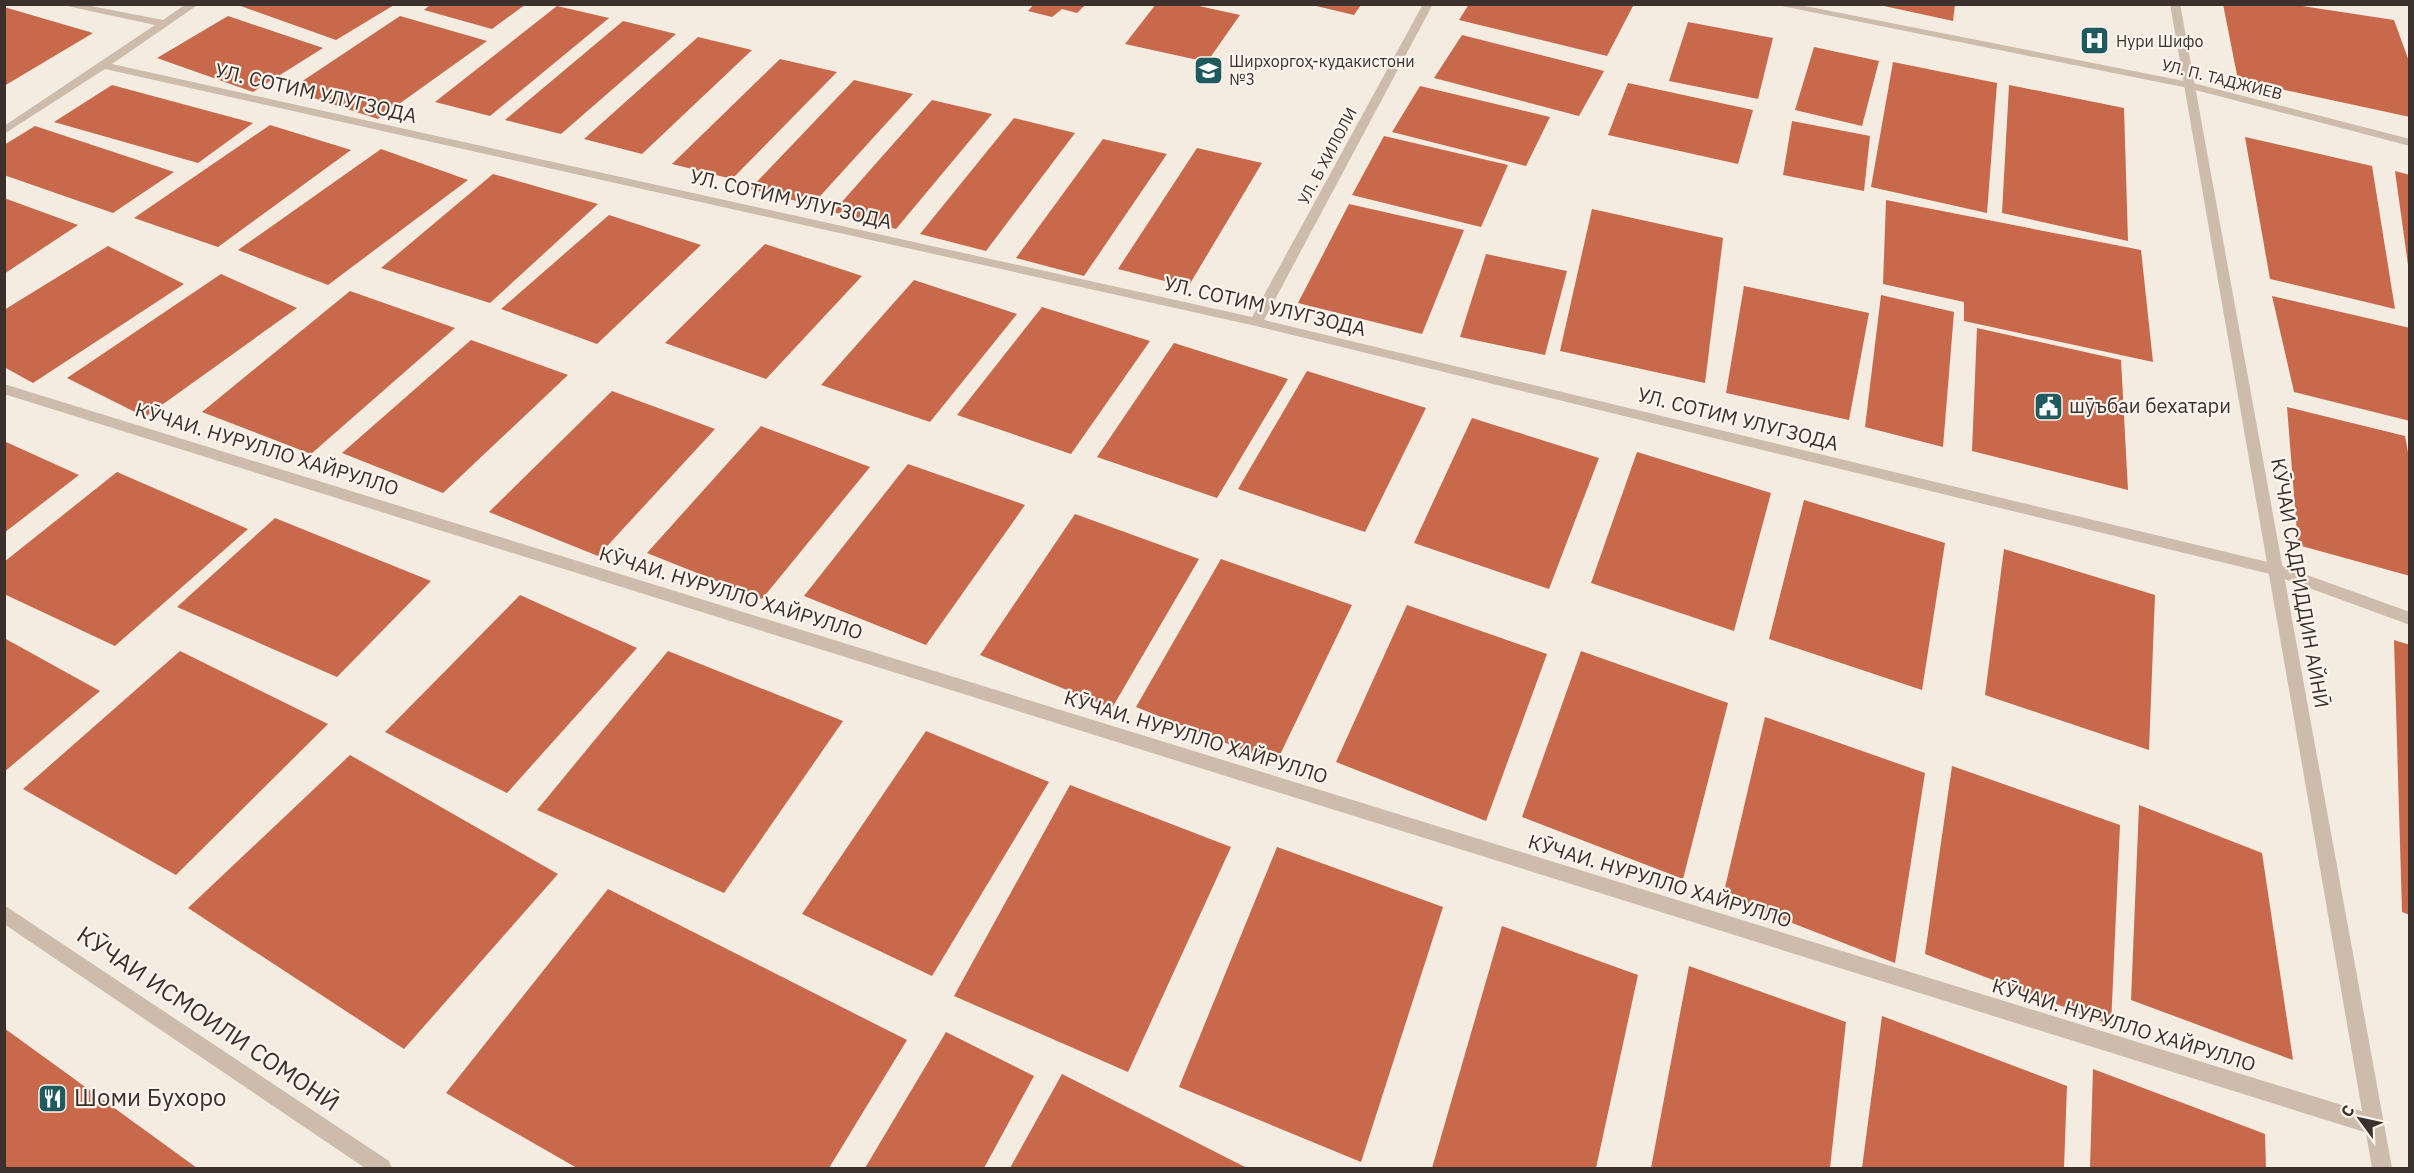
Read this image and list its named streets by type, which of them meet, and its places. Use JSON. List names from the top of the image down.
{
  "streets": {
    "street": [
      "УЛ. П. ТАДЖИЕВ",
      "УЛ. СОТИМ УЛУГЗОДА",
      "УЛ. Б ХИЛОЛИ",
      "КӮЧАИ. НУРУЛЛО ХАЙРУЛЛО",
      "КӮЧАИ САДРИДДИН АЙНӢ",
      "КӮЧАИ ИСМОИЛИ СОМОНӢ"
    ]
  },
  "crossings": [
    ["УЛ. П. ТАДЖИЕВ", "КӮЧАИ САДРИДДИН АЙНӢ"],
    ["УЛ. СОТИМ УЛУГЗОДА", "УЛ. Б ХИЛОЛИ"],
    ["УЛ. СОТИМ УЛУГЗОДА", "КӮЧАИ САДРИДДИН АЙНӢ"],
    ["КӮЧАИ. НУРУЛЛО ХАЙРУЛЛО", "КӮЧАИ САДРИДДИН АЙНӢ"]
  ],
  "places": {
    "hospital": ["Нури Шифо"],
    "school or university": ["Ширхоргоҳ-кудакистони №3"],
    "public building": ["шӯъбаи бехатари"],
    "restaurant": ["Шоми Бухоро"]
  },
  "north": "top left"
}
